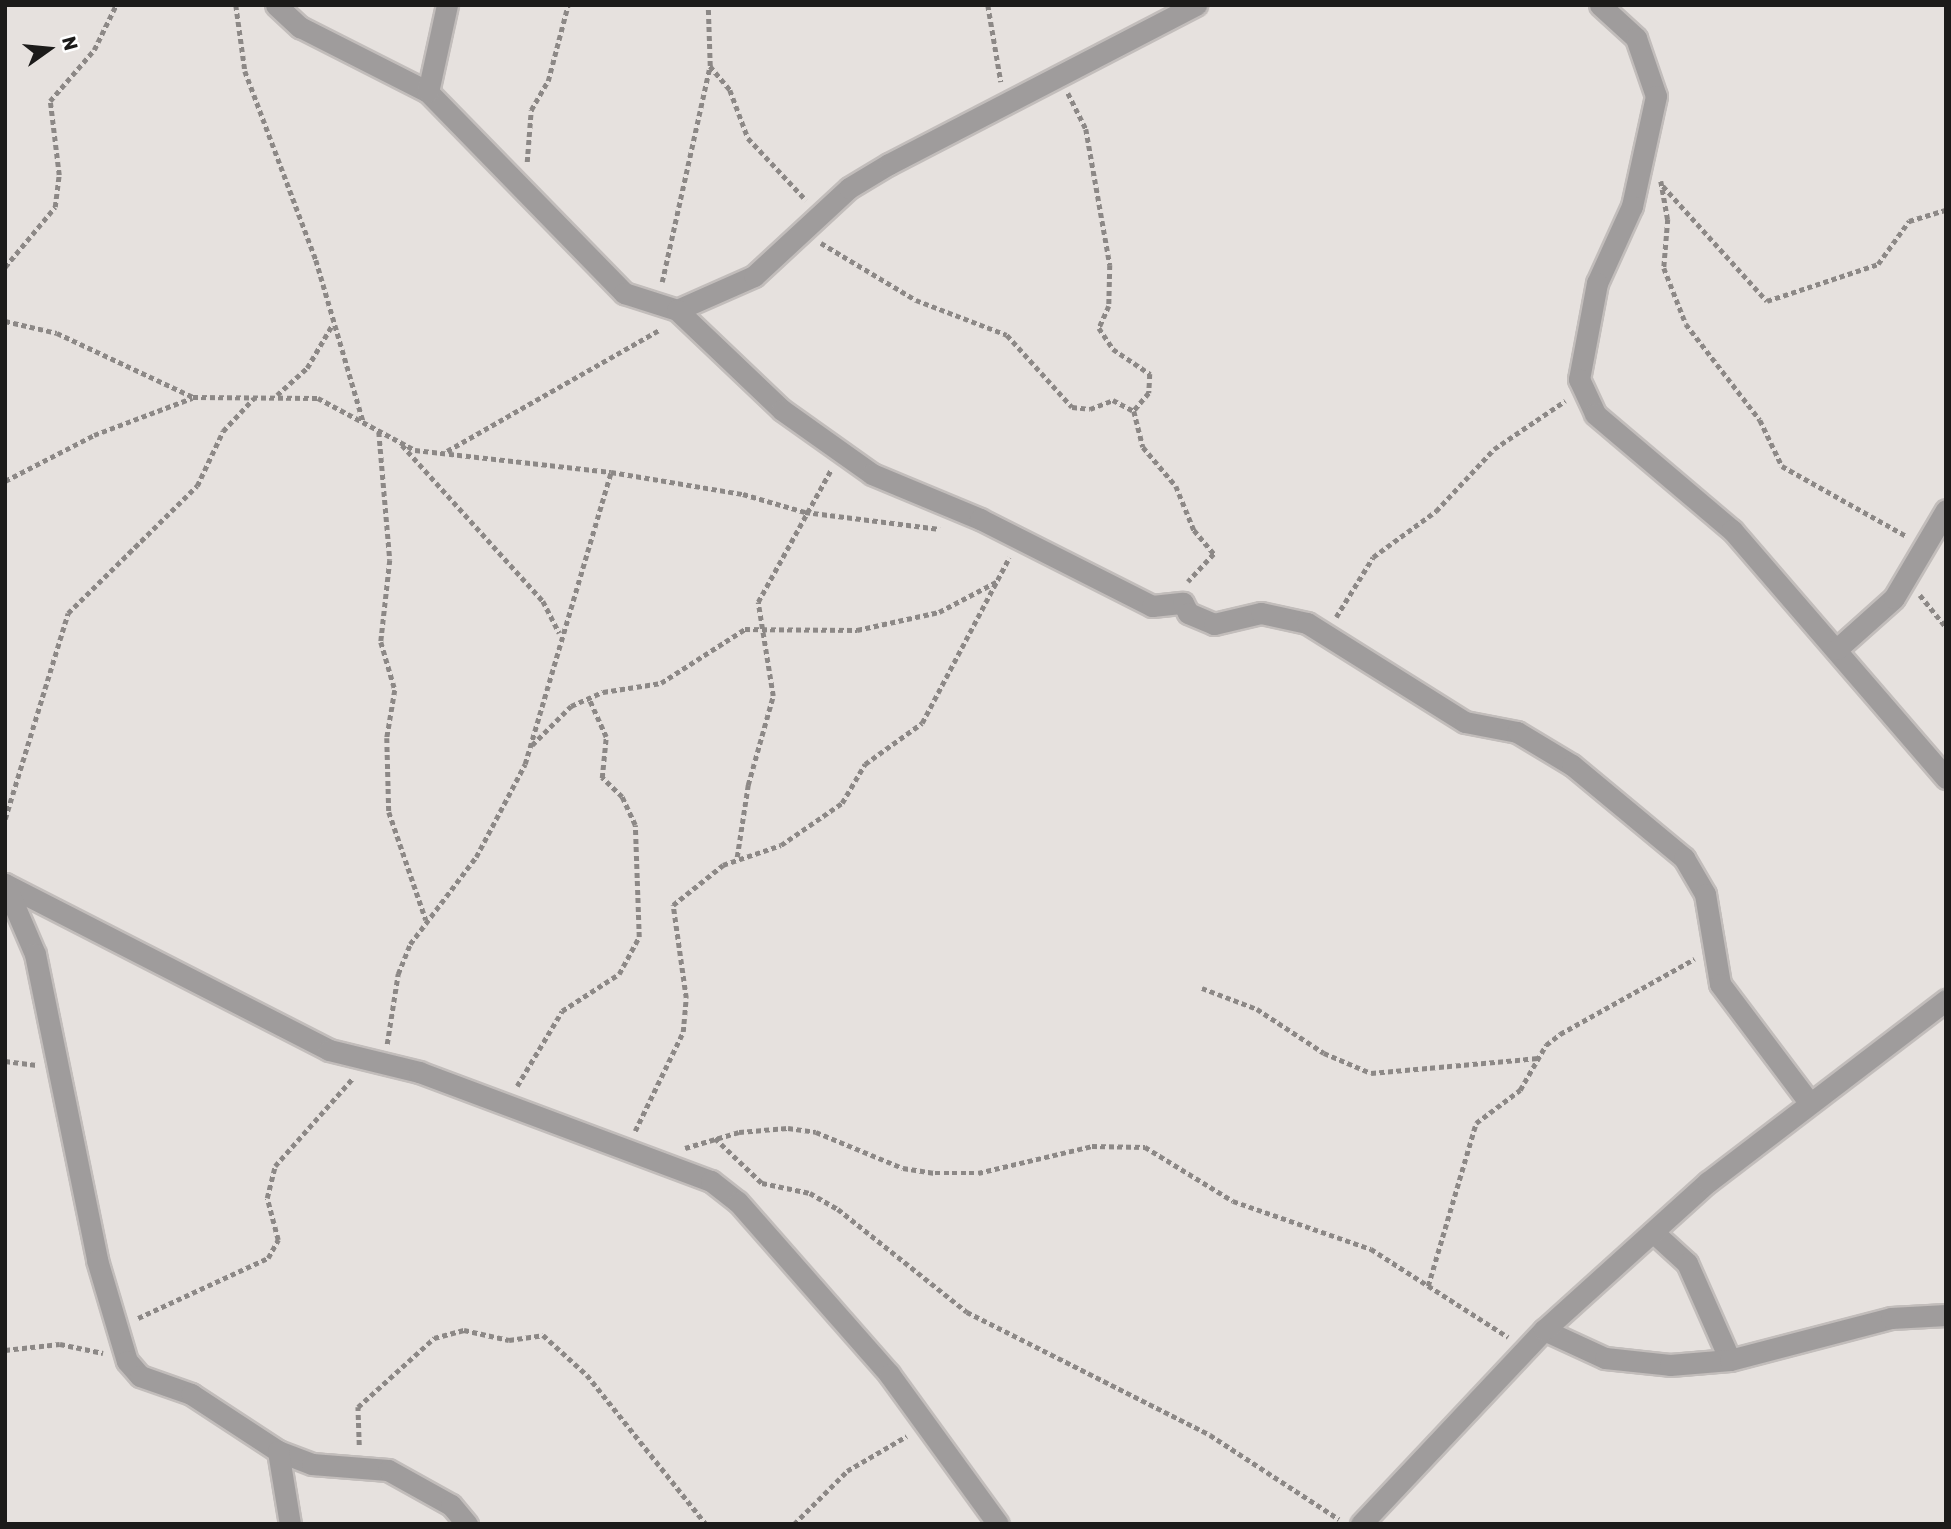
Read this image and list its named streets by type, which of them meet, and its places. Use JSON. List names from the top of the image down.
{
  "north": "right"
}
